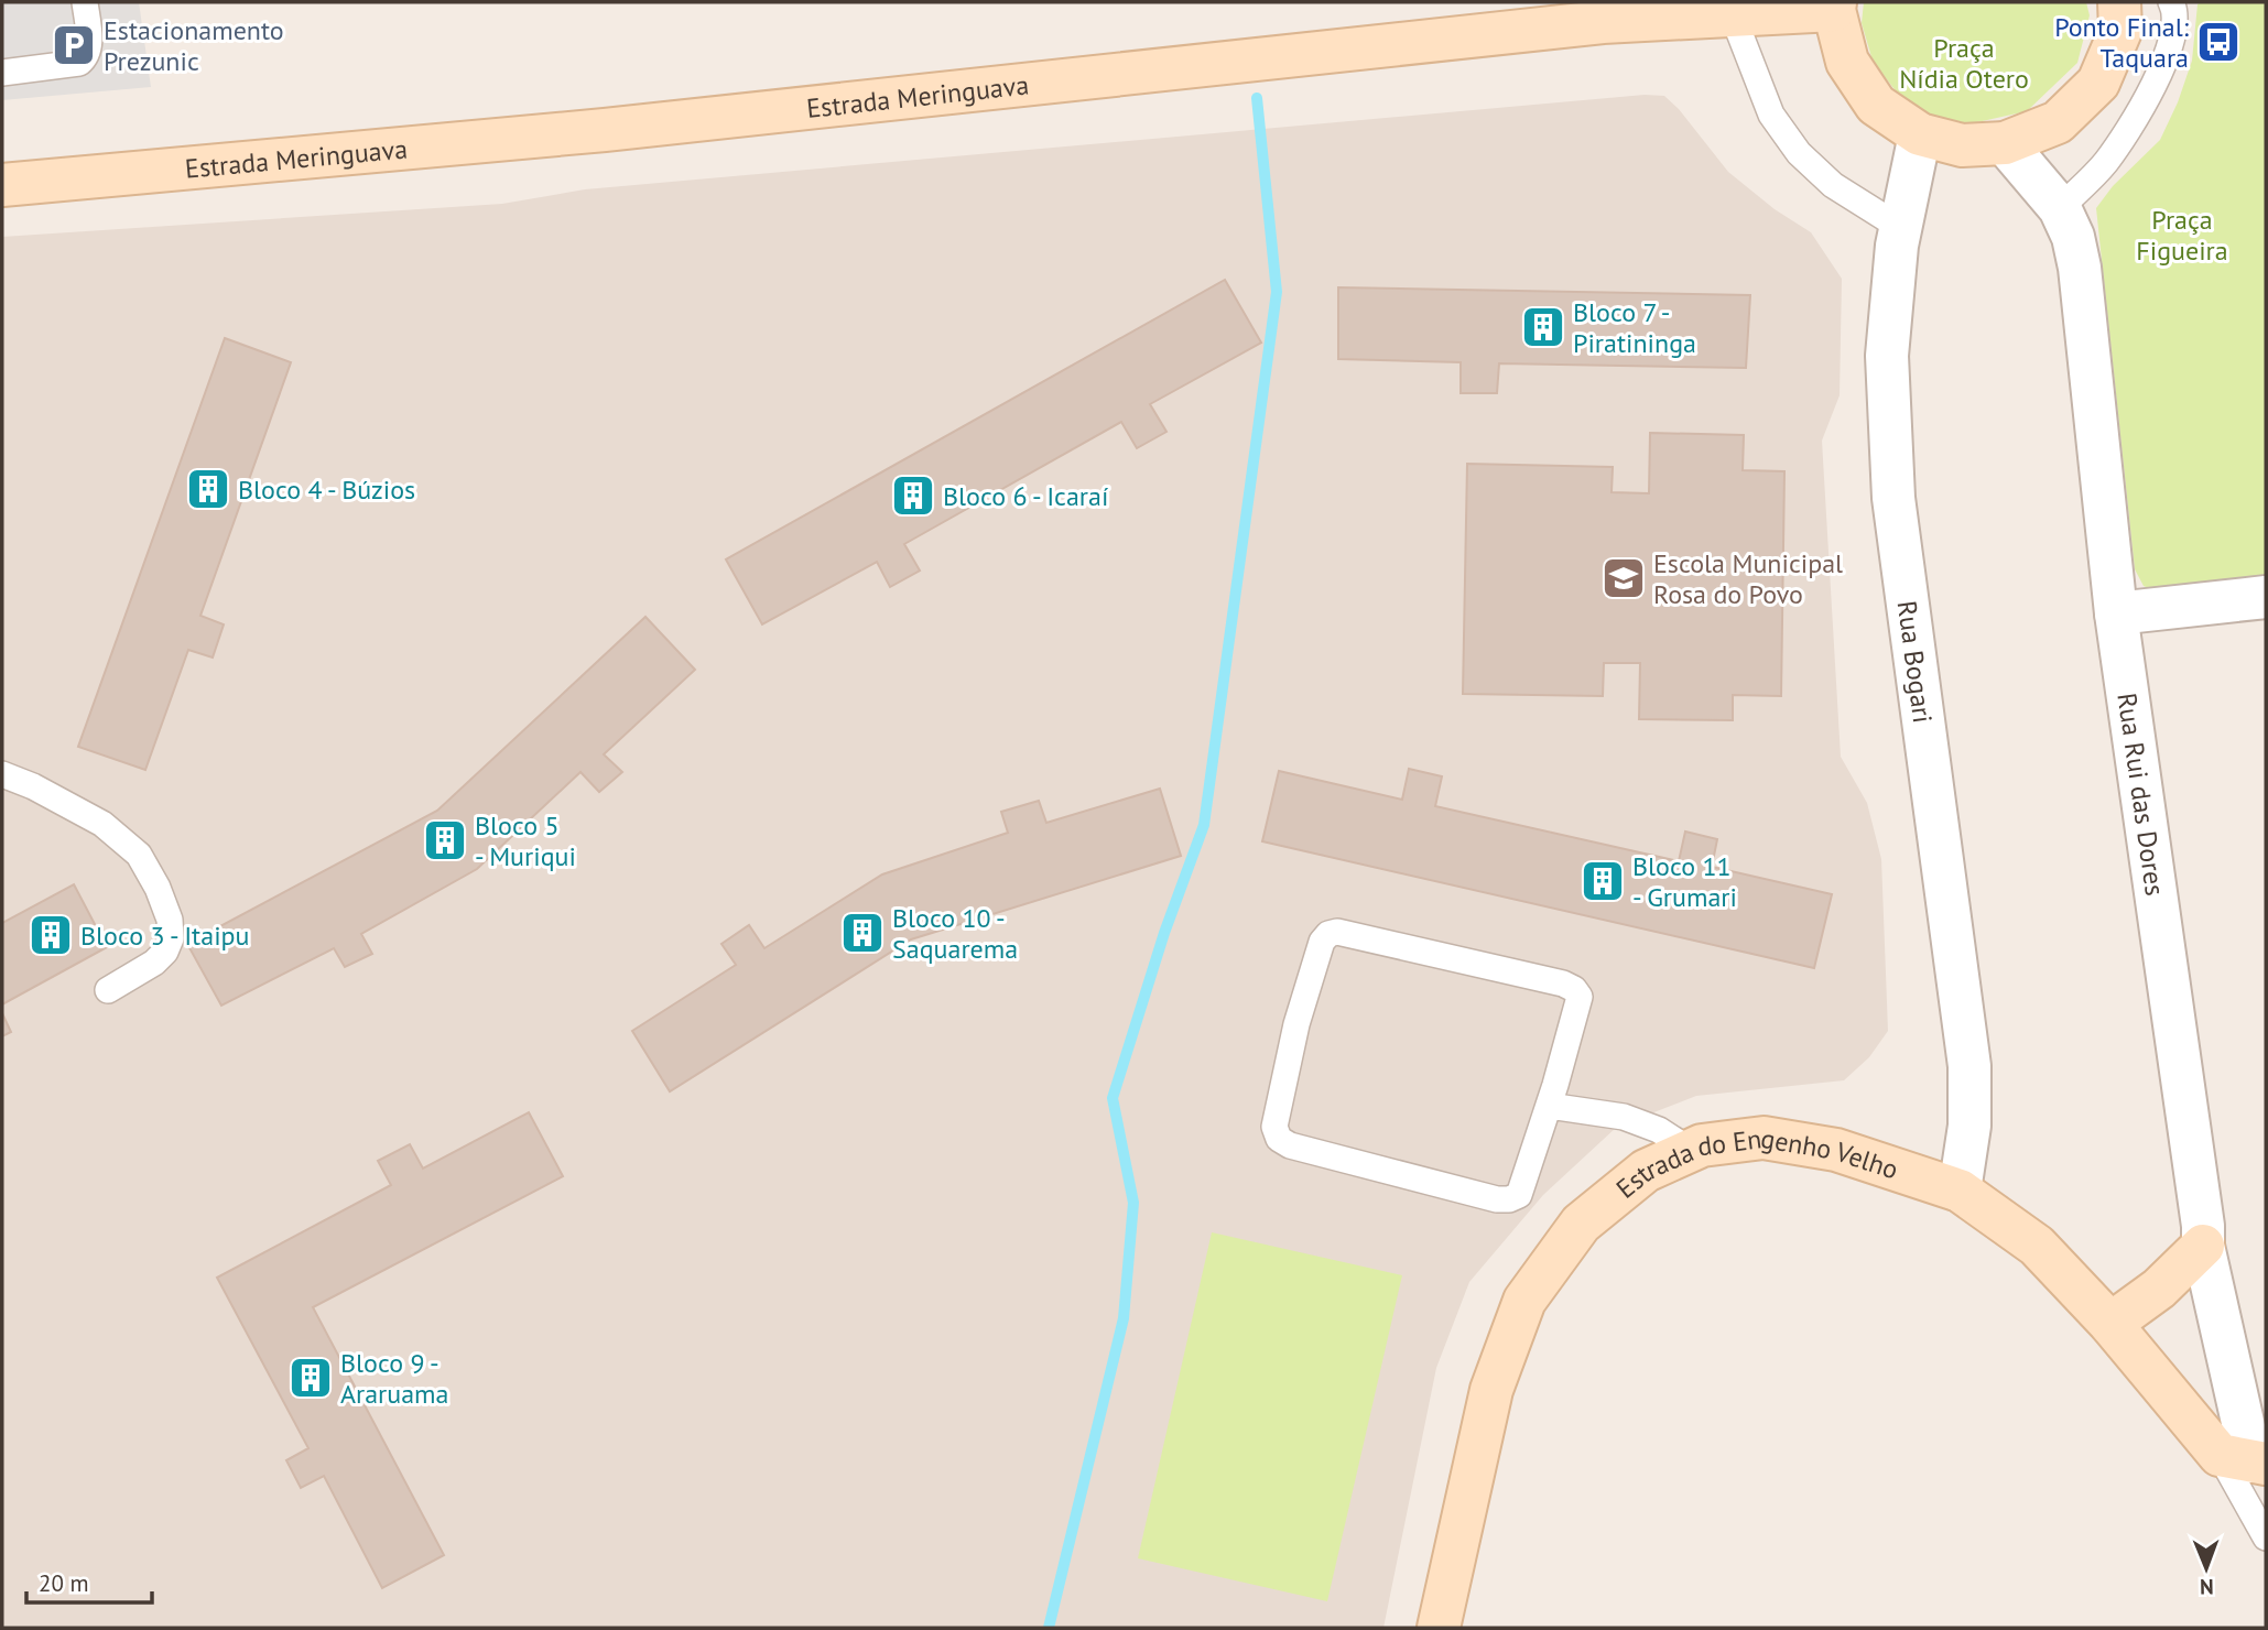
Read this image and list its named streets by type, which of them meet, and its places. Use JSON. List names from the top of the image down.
{
  "streets": {
    "street": [
      "Estrada Meringuava",
      "Rua Bogari",
      "Rua Rui das Dores",
      "Estrada do Engenho Velho"
    ]
  },
  "crossings": [
    ["Rua Bogari", "Estrada do Engenho Velho"],
    ["Rua Rui das Dores", "Estrada do Engenho Velho"]
  ],
  "parks": ["Praça Nídia Otero", "Praça Figueira"],
  "places": {
    "bus stop": ["Ponto Final: Taquara"],
    "parking": ["Estacionamento Prezunic"],
    "building": [
      "Bloco 7 - Piratininga",
      "Bloco 4 - Búzios",
      "Bloco 6 - Icaraí",
      "Bloco 5 - Muriqui",
      "Bloco 11 - Grumari",
      "Bloco 10 - Saquarema",
      "Bloco 3 - Itaipu",
      "Bloco 9 - Araruama"
    ],
    "school or university": ["Escola Municipal Rosa do Povo"]
  },
  "scale_bar": "20 m",
  "north": "bottom"
}
